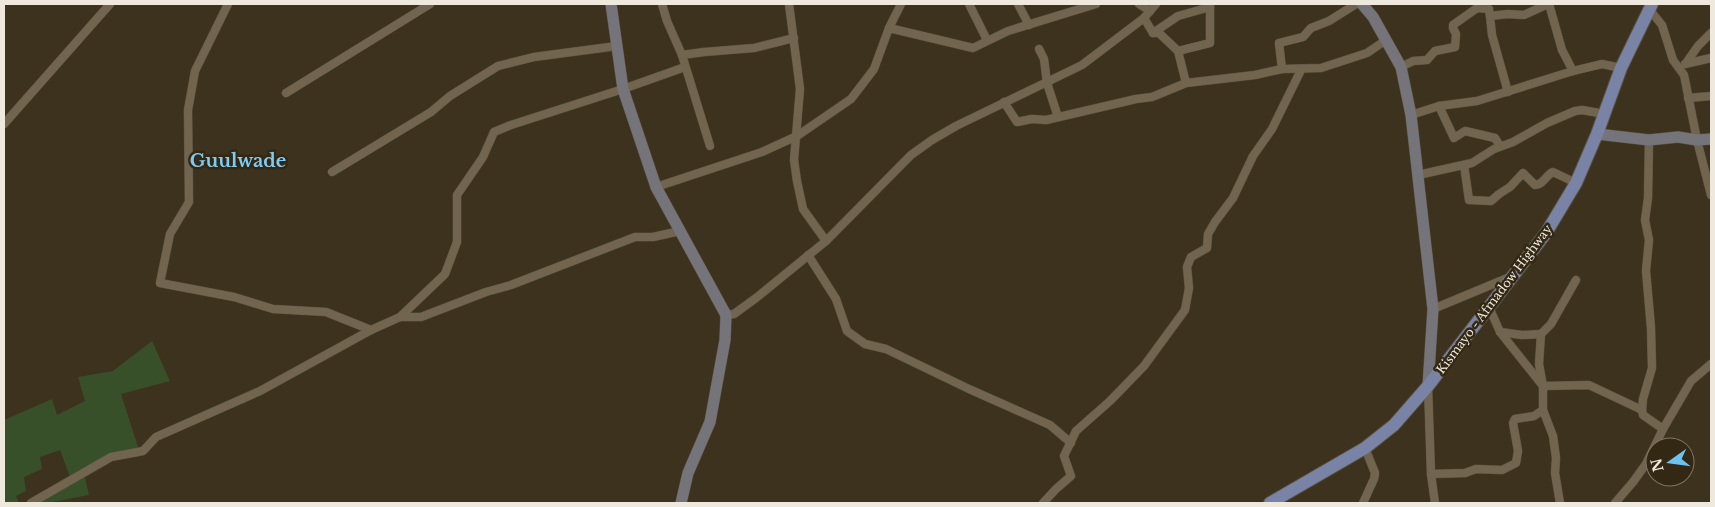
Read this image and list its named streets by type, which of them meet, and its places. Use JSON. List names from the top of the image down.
{
  "streets": {
    "main road": ["Kismayo - Afmadow Highway"]
  },
  "districts": ["Guulwade"],
  "north": "left"
}
